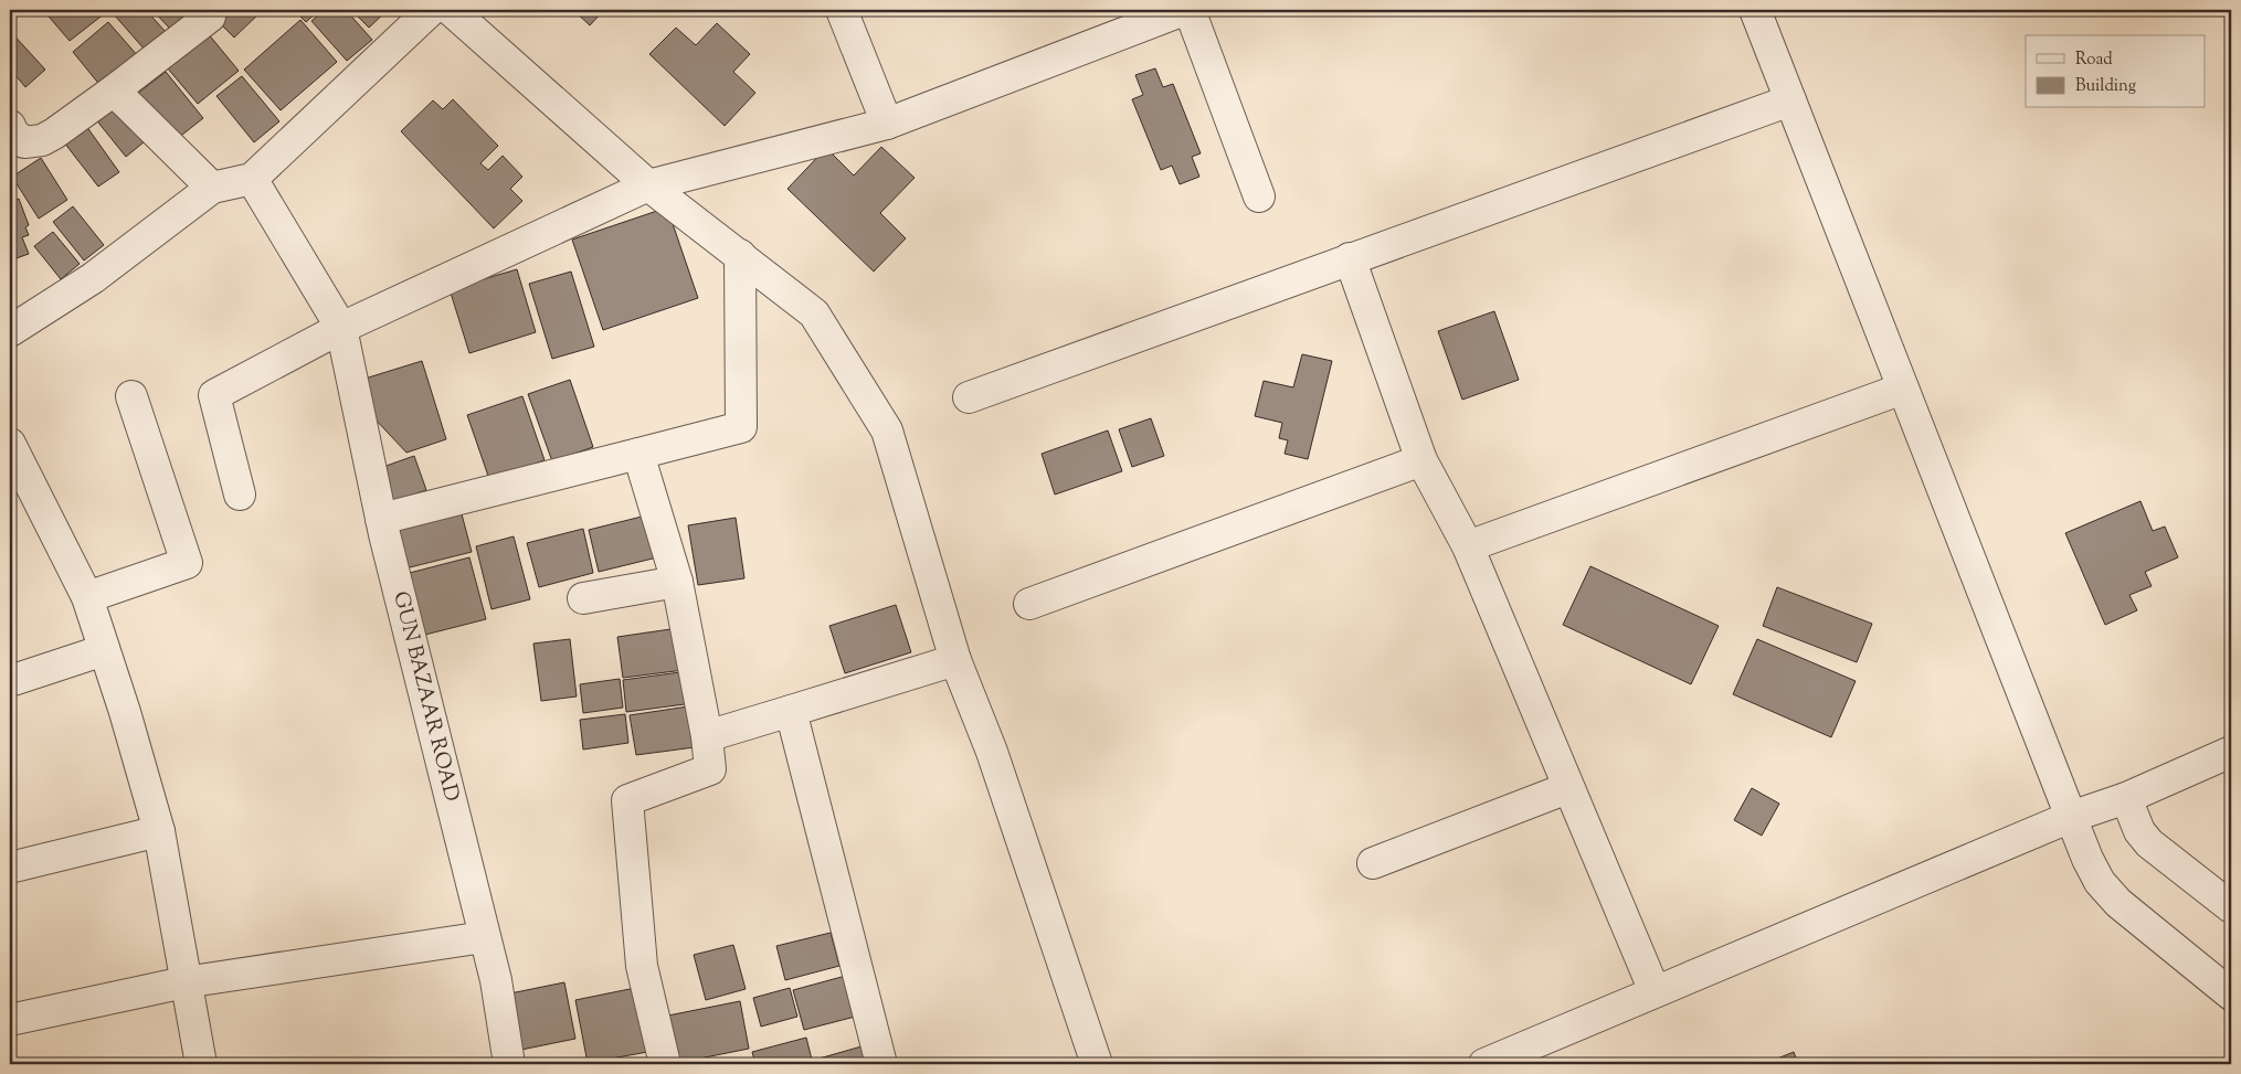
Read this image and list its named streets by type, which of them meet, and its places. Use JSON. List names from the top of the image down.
{
  "streets": {
    "street": ["GUN BAZAAR ROAD"]
  },
  "legend": ["Road", "Building"]
}
